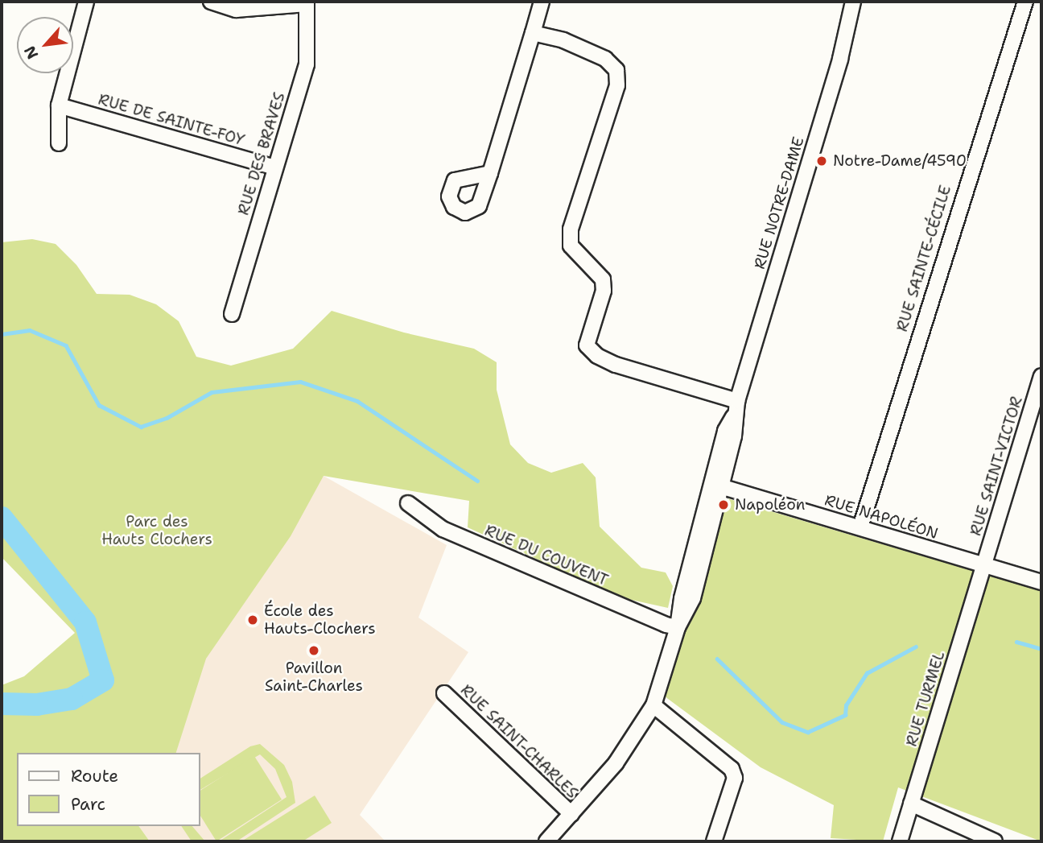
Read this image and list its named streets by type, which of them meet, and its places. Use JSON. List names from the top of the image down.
{
  "streets": {
    "street": [
      "RUE DE SAINTE-FOY",
      "RUE DES BRAVES",
      "RUE NOTRE-DAME",
      "RUE SAINTE-CÉCILE",
      "RUE SAINT-VICTOR",
      "RUE NAPOLÉON",
      "RUE DU COUVENT",
      "RUE TURMEL",
      "RUE SAINT-CHARLES"
    ]
  },
  "crossings": [
    ["RUE DE SAINTE-FOY", "RUE DES BRAVES"],
    ["RUE NOTRE-DAME", "RUE NAPOLÉON"],
    ["RUE NOTRE-DAME", "RUE DU COUVENT"],
    ["RUE NOTRE-DAME", "RUE SAINT-CHARLES"],
    ["RUE SAINTE-CÉCILE", "RUE NAPOLÉON"],
    ["RUE SAINT-VICTOR", "RUE NAPOLÉON"],
    ["RUE SAINT-VICTOR", "RUE TURMEL"],
    ["RUE NAPOLÉON", "RUE TURMEL"]
  ],
  "parks": ["Parc des Hauts Clochers"],
  "places": [
    "Notre-Dame/4590",
    "Napoléon",
    "École des Hauts-Clochers",
    "Pavillon Saint-Charles"
  ],
  "legend": ["Route", "Parc"],
  "north": "bottom left"
}
